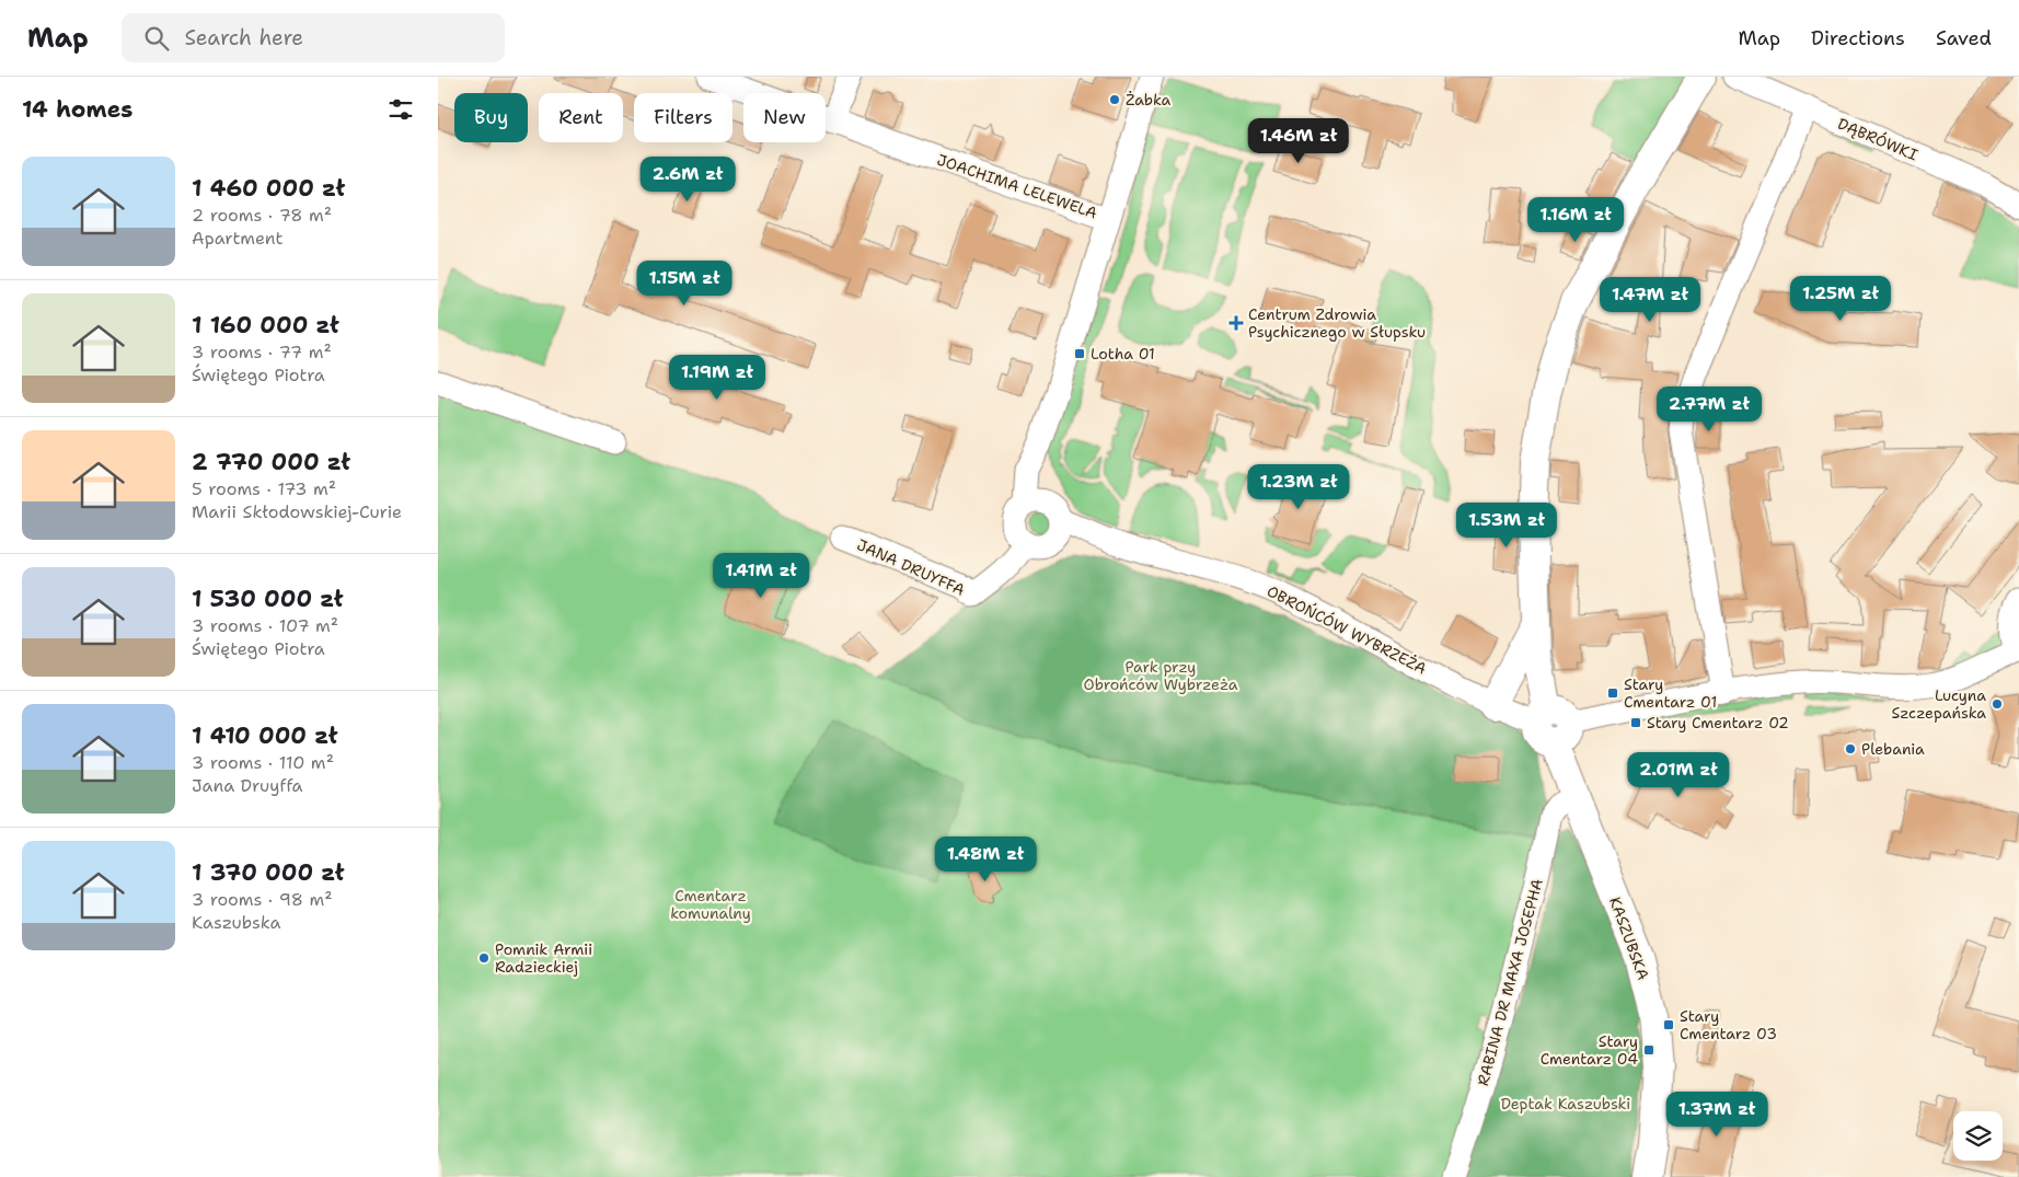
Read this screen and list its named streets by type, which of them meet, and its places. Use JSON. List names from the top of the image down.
{
  "streets": {
    "main road": ["KASZUBSKA"],
    "street": [
      "DĄBRÓWKI",
      "JOACHIMA LELEWELA",
      "JANA DRUYFFA",
      "OBROŃCÓW WYBRZEŻA",
      "RABINA DR MAXA JOSEPHA"
    ]
  },
  "crossings": [
    ["JANA DRUYFFA", "OBROŃCÓW WYBRZEŻA"],
    ["OBROŃCÓW WYBRZEŻA", "KASZUBSKA"],
    ["KASZUBSKA", "RABINA DR MAXA JOSEPHA"]
  ],
  "parks": ["Park przy Obrońców Wybrzeża", "Cmentarz komunalny", "Deptak Kaszubski"],
  "places": {
    "other": [
      "Żabka",
      "Lucyna Szczepańska",
      "Plebania",
      "Pomnik Armii Radzieckiej"
    ],
    "health": ["Centrum Zdrowia Psychicznego w Słupsku"],
    "transit": [
      "Lotha 01",
      "Stary Cmentarz 01",
      "Stary Cmentarz 02",
      "Stary Cmentarz 03",
      "Stary Cmentarz 04"
    ]
  },
  "page": {
    "header": "Map",
    "search": "Search here",
    "nav": ["Map", "Directions", "Saved"],
    "heading": "14 homes",
    "chip": [
      "Buy",
      "Rent",
      "Filters",
      "New"
    ],
    "price": [
      "1.46M zł",
      "2.6M zł",
      "1.16M zł",
      "1.15M zł",
      "1.25M zł",
      "1.47M zł",
      "1.19M zł",
      "2.77M zł",
      "1.23M zł",
      "1.53M zł",
      "1.41M zł",
      "2.01M zł",
      "1.48M zł",
      "1.37M zł"
    ],
    "list": [
      {
        "name": "1 460 000 zł",
        "note": "2 rooms · 78 m² · Apartment"
      },
      {
        "name": "1 160 000 zł",
        "note": "3 rooms · 77 m² · Świętego Piotra"
      },
      {
        "name": "2 770 000 zł",
        "note": "5 rooms · 173 m² · Marii Skłodowskiej-Curie"
      },
      {
        "name": "1 530 000 zł",
        "note": "3 rooms · 107 m² · Świętego Piotra"
      },
      {
        "name": "1 410 000 zł",
        "note": "3 rooms · 110 m² · Jana Druyffa"
      },
      {
        "name": "1 370 000 zł",
        "note": "3 rooms · 98 m² · Kaszubska"
      }
    ]
  }
}
